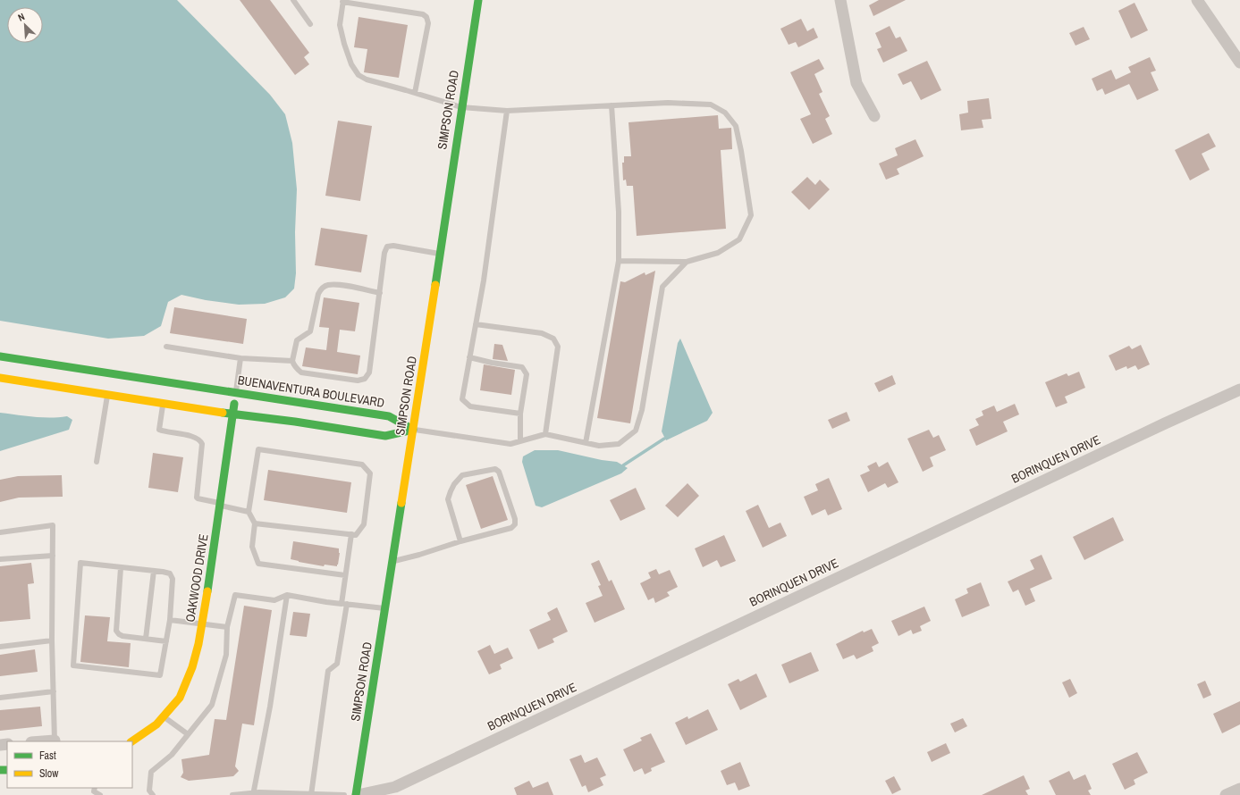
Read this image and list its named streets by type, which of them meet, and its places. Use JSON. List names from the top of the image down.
{
  "streets": {
    "main road": ["SIMPSON ROAD", "BUENAVENTURA BOULEVARD", "OAKWOOD DRIVE"],
    "street": ["BORINQUEN DRIVE"]
  },
  "crossings": [
    ["SIMPSON ROAD", "BUENAVENTURA BOULEVARD"],
    ["SIMPSON ROAD", "BORINQUEN DRIVE"],
    ["BUENAVENTURA BOULEVARD", "OAKWOOD DRIVE"]
  ],
  "legend": ["Fast", "Slow"],
  "north": "top left"
}
